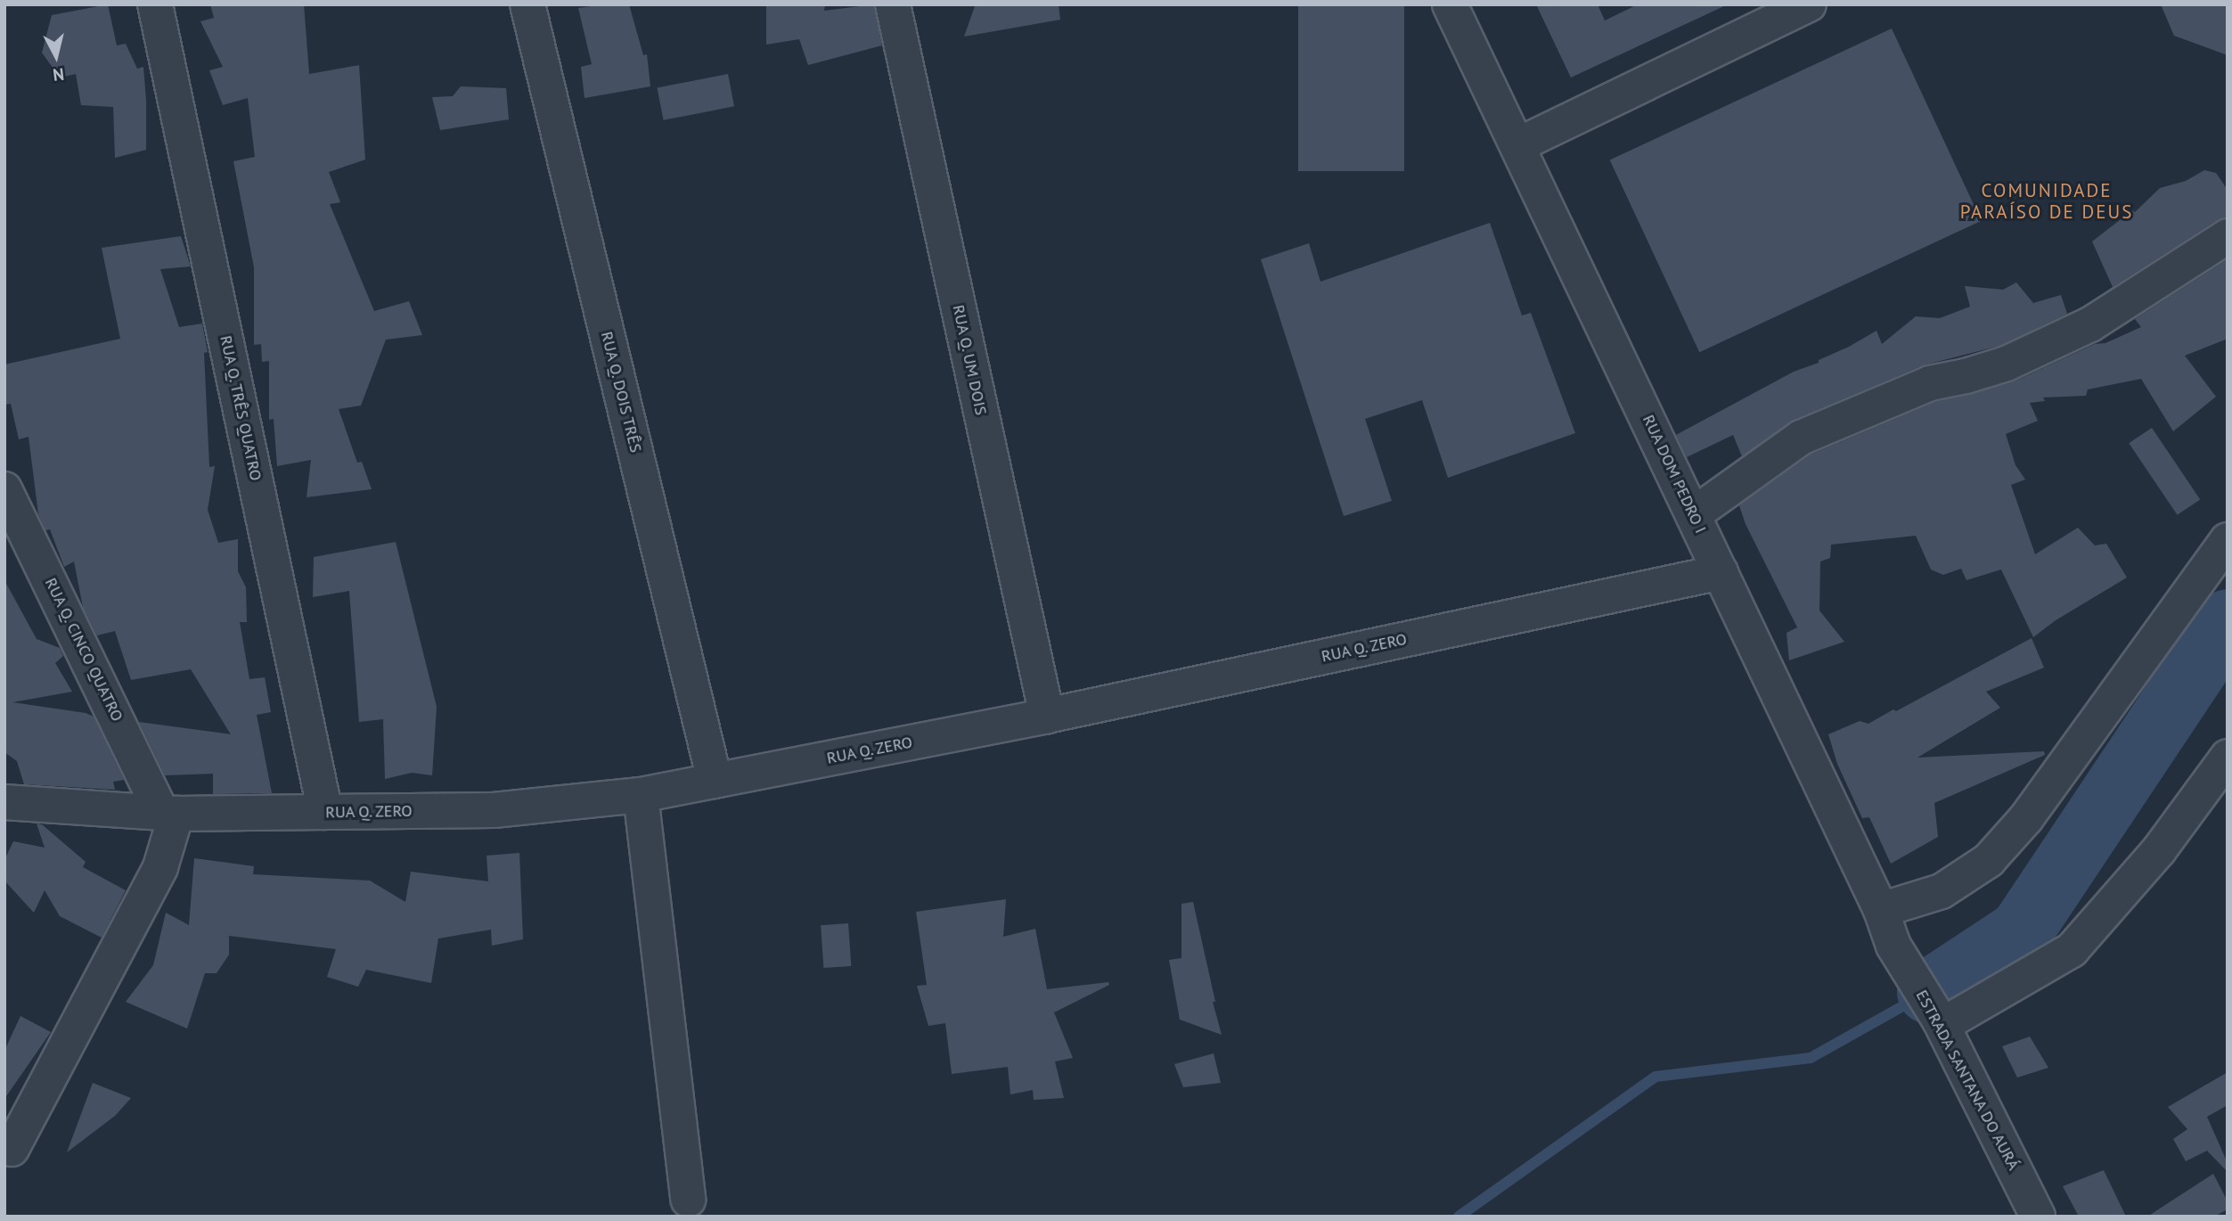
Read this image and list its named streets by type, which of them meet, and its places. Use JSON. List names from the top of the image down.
{
  "streets": {
    "street": [
      "RUA Q. UM DOIS",
      "RUA Q. DOIS TRÊS",
      "RUA Q. TRÊS QUATRO",
      "RUA DOM PEDRO I",
      "RUA Q. ZERO",
      "RUA Q. CINCO QUATRO",
      "ESTRADA SANTANA DO AURÁ"
    ]
  },
  "crossings": [
    ["RUA Q. UM DOIS", "RUA Q. ZERO"],
    ["RUA Q. DOIS TRÊS", "RUA Q. ZERO"],
    ["RUA Q. TRÊS QUATRO", "RUA Q. ZERO"],
    ["RUA DOM PEDRO I", "RUA Q. ZERO"],
    ["RUA DOM PEDRO I", "ESTRADA SANTANA DO AURÁ"],
    ["RUA Q. ZERO", "RUA Q. CINCO QUATRO"]
  ],
  "districts": ["COMUNIDADE PARAÍSO DE DEUS"],
  "north": "bottom"
}
